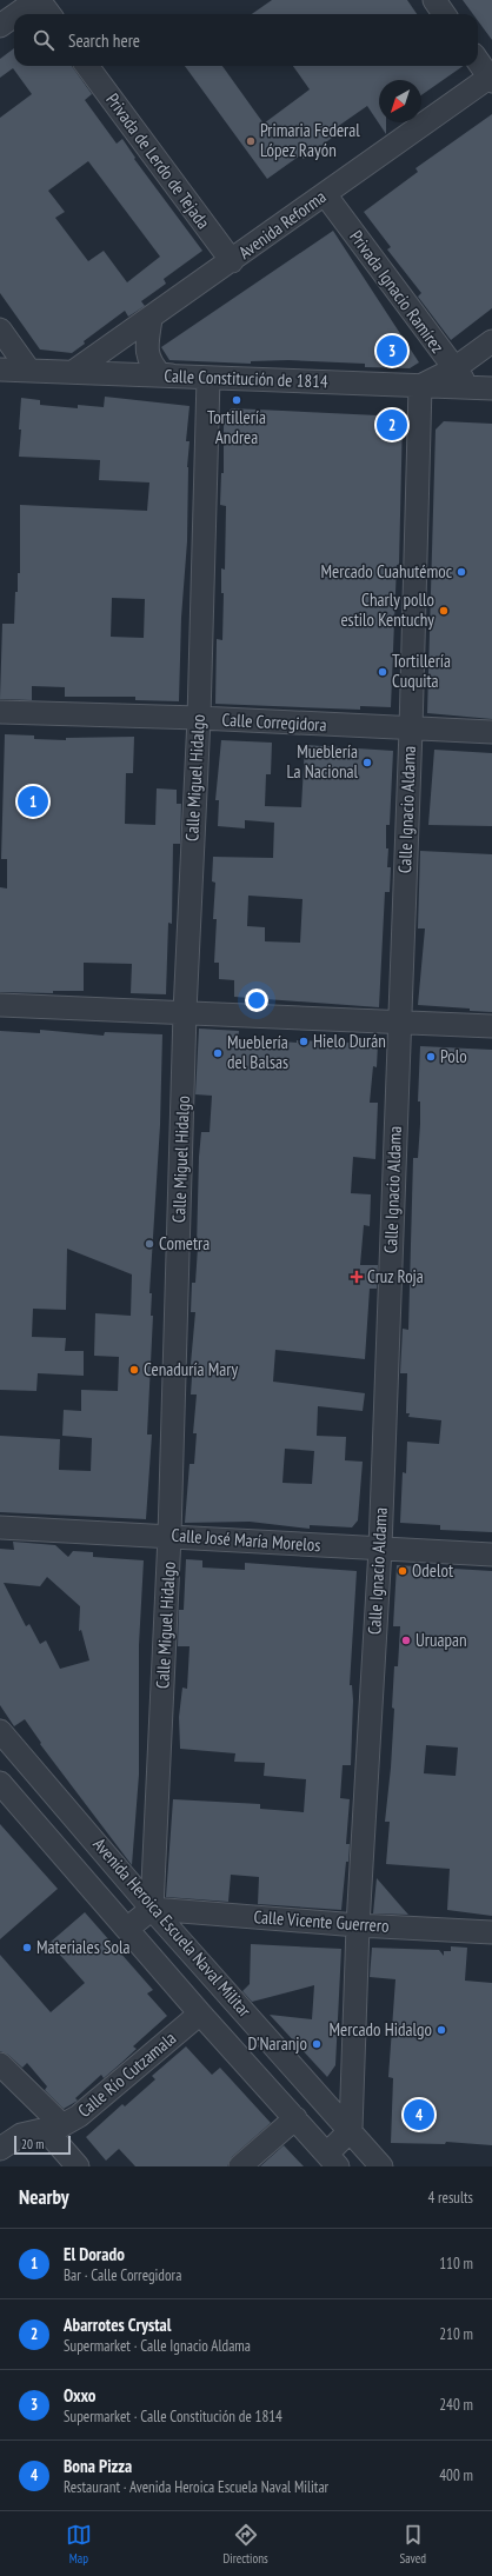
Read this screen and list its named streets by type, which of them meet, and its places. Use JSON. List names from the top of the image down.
{
  "streets": {
    "street": [
      "Privada de Lerdo de Tejada",
      "Avenida Reforma",
      "Privada Ignacio Ramírez",
      "Calle Constitución de 1814",
      "Calle Corregidora",
      "Calle Miguel Hidalgo",
      "Calle Ignacio Aldama",
      "Calle José María Morelos",
      "Calle Vicente Guerrero",
      "Avenida Heroica Escuela Naval Militar",
      "Calle Río Cutzamala"
    ]
  },
  "crossings": [
    ["Privada de Lerdo de Tejada", "Avenida Reforma"],
    ["Avenida Reforma", "Privada Ignacio Ramírez"],
    ["Avenida Reforma", "Calle Constitución de 1814"],
    ["Privada Ignacio Ramírez", "Calle Constitución de 1814"],
    ["Calle Constitución de 1814", "Calle Miguel Hidalgo"],
    ["Calle Constitución de 1814", "Calle Ignacio Aldama"],
    ["Calle Corregidora", "Calle Miguel Hidalgo"],
    ["Calle Corregidora", "Calle Ignacio Aldama"],
    ["Calle Miguel Hidalgo", "Calle José María Morelos"],
    ["Calle Miguel Hidalgo", "Calle Vicente Guerrero"],
    ["Calle Miguel Hidalgo", "Avenida Heroica Escuela Naval Militar"],
    ["Calle Ignacio Aldama", "Calle José María Morelos"],
    ["Calle Ignacio Aldama", "Calle Vicente Guerrero"],
    ["Calle Ignacio Aldama", "Avenida Heroica Escuela Naval Militar"],
    ["Calle Vicente Guerrero", "Avenida Heroica Escuela Naval Militar"],
    ["Avenida Heroica Escuela Naval Militar", "Calle Río Cutzamala"]
  ],
  "places": {
    "other": [
      "Primaria Federal López Rayón",
      "Tortillería Andrea",
      "Mercado Cuahutémoc",
      "Charly pollo estilo Kentuchy",
      "Tortillería Cuquita",
      "Mueblería La Nacional",
      "Hielo Durán",
      "Mueblería del Balsas",
      "Polo",
      "Cometra",
      "Cenaduría Mary",
      "Odelot",
      "Uruapan",
      "Materiales Sola",
      "Mercado Hidalgo",
      "D'Naranjo"
    ],
    "health": ["Cruz Roja"]
  },
  "scale_bar": "20 m",
  "north": "bottom left",
  "page": {
    "search": "Search here",
    "pins": [
      "3",
      "2",
      "1",
      "4"
    ],
    "scale": "20 m",
    "heading": ["Nearby", "4 results"],
    "list": [
      {
        "mark": "1",
        "name": "El Dorado",
        "note": "Bar · Calle Corregidora",
        "value": "110 m"
      },
      {
        "mark": "2",
        "name": "Abarrotes Crystal",
        "note": "Supermarket · Calle Ignacio Aldama",
        "value": "210 m"
      },
      {
        "mark": "3",
        "name": "Oxxo",
        "note": "Supermarket · Calle Constitución de 1814",
        "value": "240 m"
      },
      {
        "mark": "4",
        "name": "Bona Pizza",
        "note": "Restaurant · Avenida Heroica Escuela Naval Militar",
        "value": "400 m"
      }
    ],
    "nav": ["Map", "Directions", "Saved"]
  }
}
